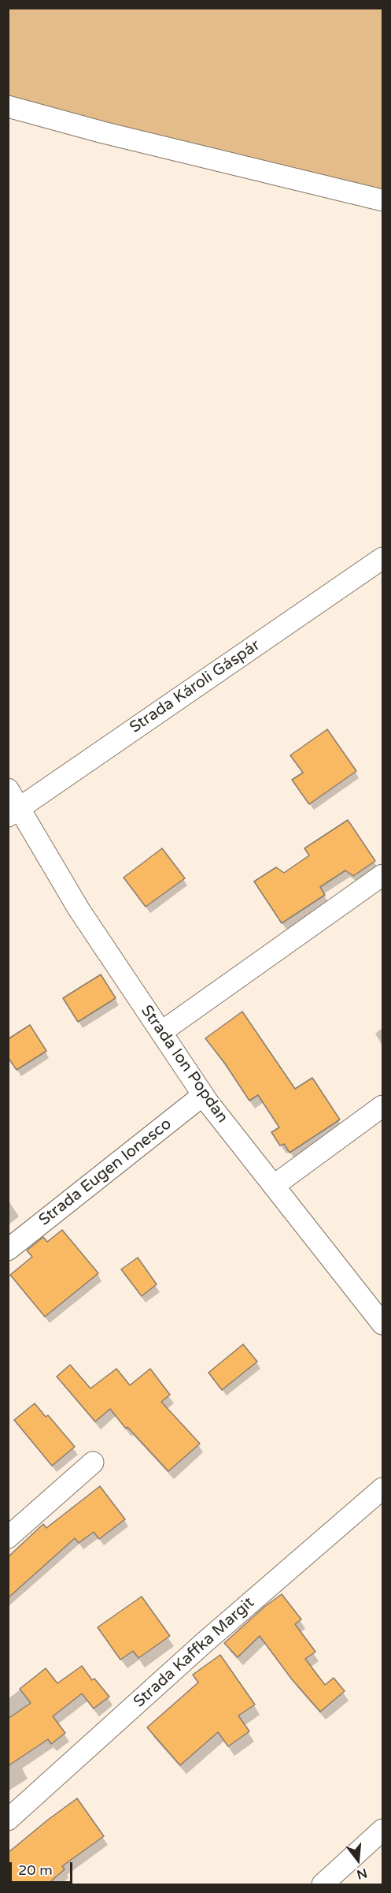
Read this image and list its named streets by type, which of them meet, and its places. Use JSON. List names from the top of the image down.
{
  "streets": {
    "street": [
      "Strada Károli Gáspár",
      "Strada Ion Popdan",
      "Strada Eugen Ionesco",
      "Strada Kaffka Margit"
    ]
  },
  "crossings": [
    ["Strada Károli Gáspár", "Strada Ion Popdan"],
    ["Strada Ion Popdan", "Strada Eugen Ionesco"]
  ],
  "scale_bar": "20 m",
  "north": "bottom"
}
